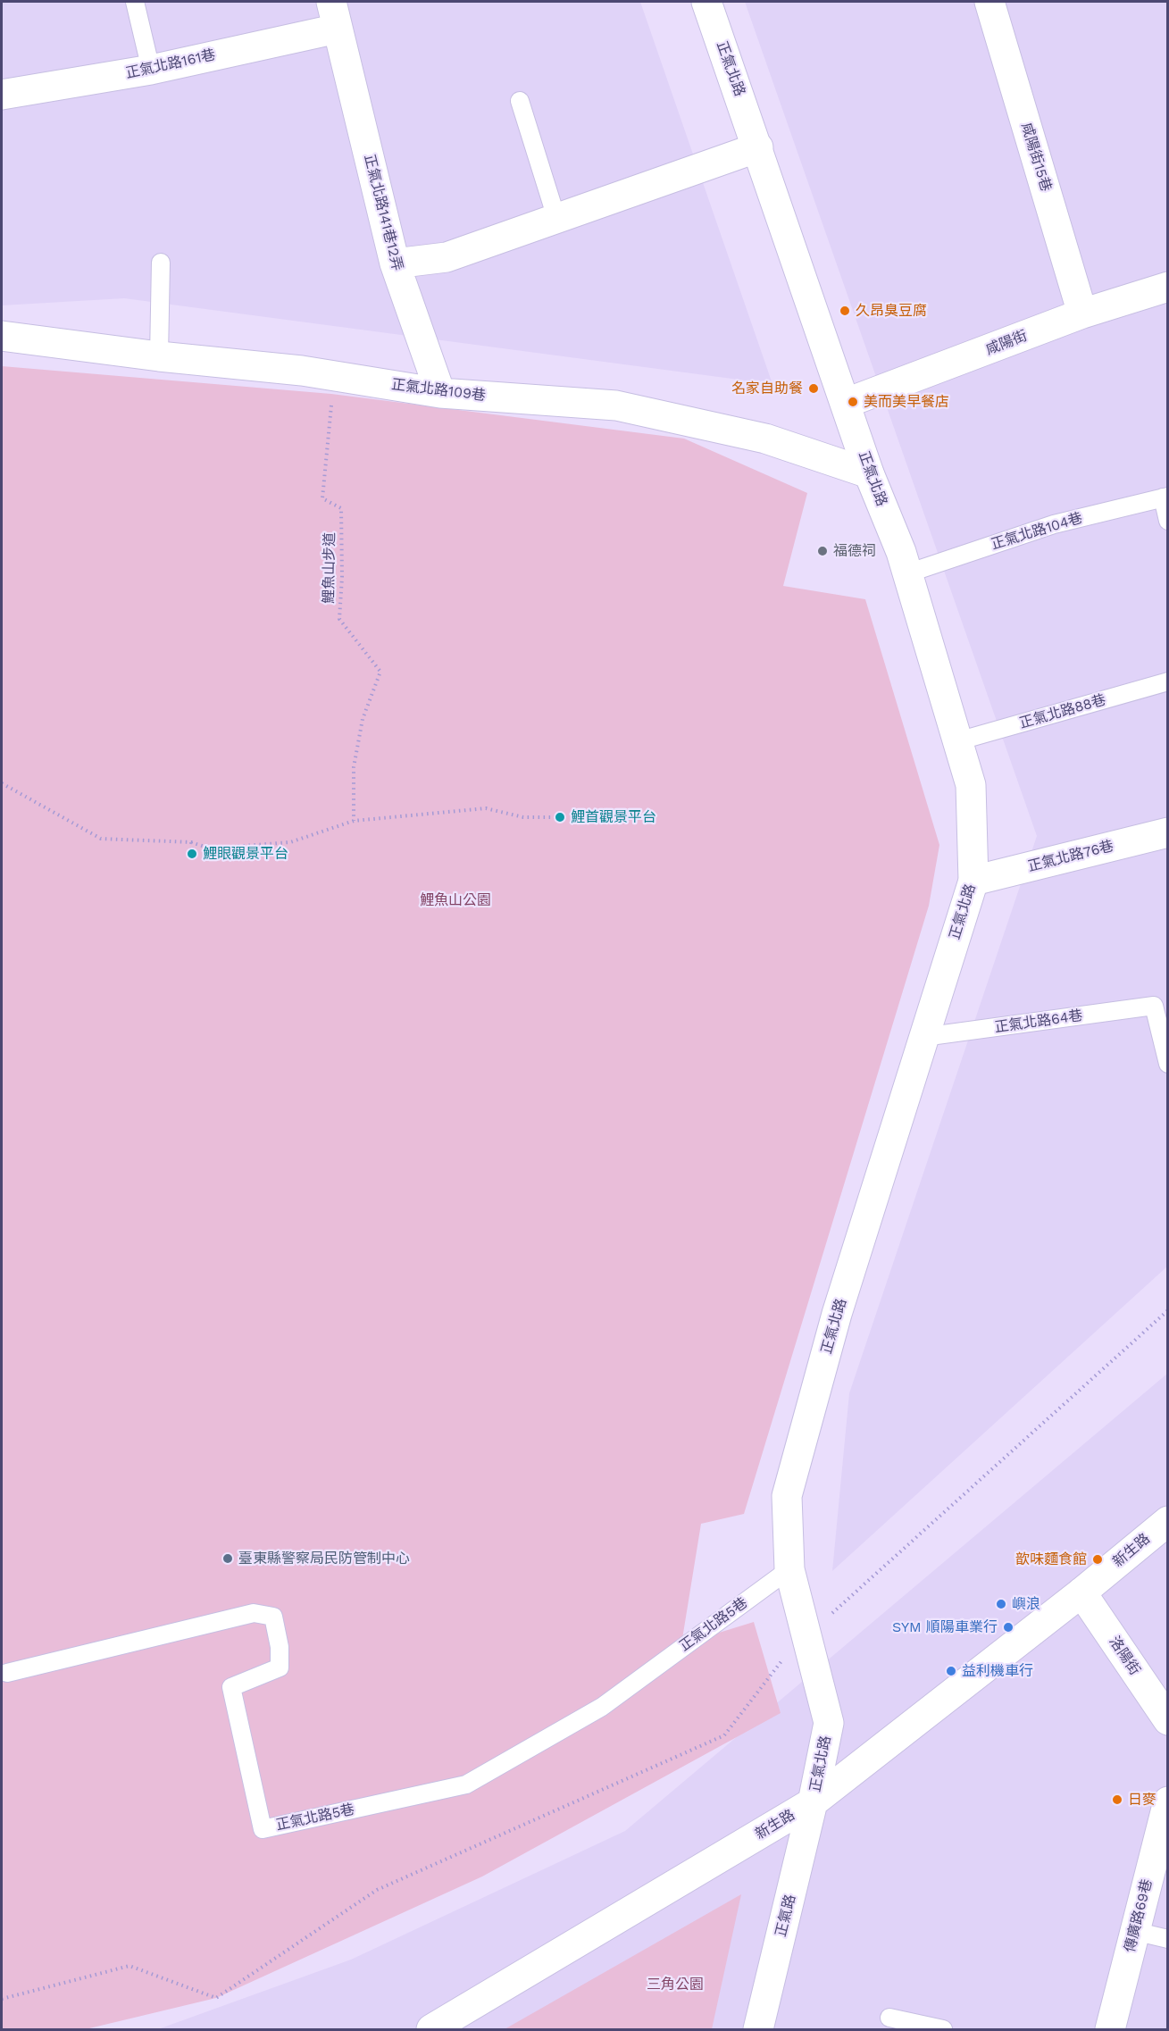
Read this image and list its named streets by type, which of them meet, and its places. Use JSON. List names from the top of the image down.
{
  "streets": {
    "street": [
      "正氣北路161巷",
      "正氣北路",
      "咸陽街15巷",
      "正氣北路141巷12弄",
      "咸陽街",
      "正氣北路109巷",
      "正氣北路76巷",
      "新生路",
      "洛陽街",
      "正氣路",
      "傳廣路69巷"
    ],
    "lane": [
      "正氣北路104巷",
      "正氣北路88巷",
      "正氣北路64巷",
      "正氣北路5巷"
    ],
    "path": ["鯉魚山步道"]
  },
  "crossings": [
    ["正氣北路161巷", "正氣北路141巷12弄"],
    ["正氣北路", "咸陽街"],
    ["正氣北路", "正氣北路109巷"],
    ["正氣北路", "正氣北路104巷"],
    ["正氣北路", "正氣北路88巷"],
    ["正氣北路", "正氣北路76巷"],
    ["正氣北路", "正氣北路64巷"],
    ["正氣北路", "新生路"],
    ["正氣北路", "正氣北路5巷"],
    ["正氣北路", "正氣路"],
    ["咸陽街15巷", "咸陽街"],
    ["正氣北路141巷12弄", "正氣北路109巷"],
    ["正氣北路109巷", "鯉魚山步道"],
    ["新生路", "洛陽街"],
    ["新生路", "正氣路"]
  ],
  "parks": ["鯉魚山公園", "三角公園"],
  "places": [
    "久昂臭豆腐",
    "名家自助餐",
    "美而美早餐店",
    "福德祠",
    "鯉首觀景平台",
    "鯉眼觀景平台",
    "臺東縣警察局民防管制中心",
    "歆味麵食館",
    "嶼浪",
    "SYM 順陽車業行",
    "益利機車行",
    "日麥"
  ]
}
